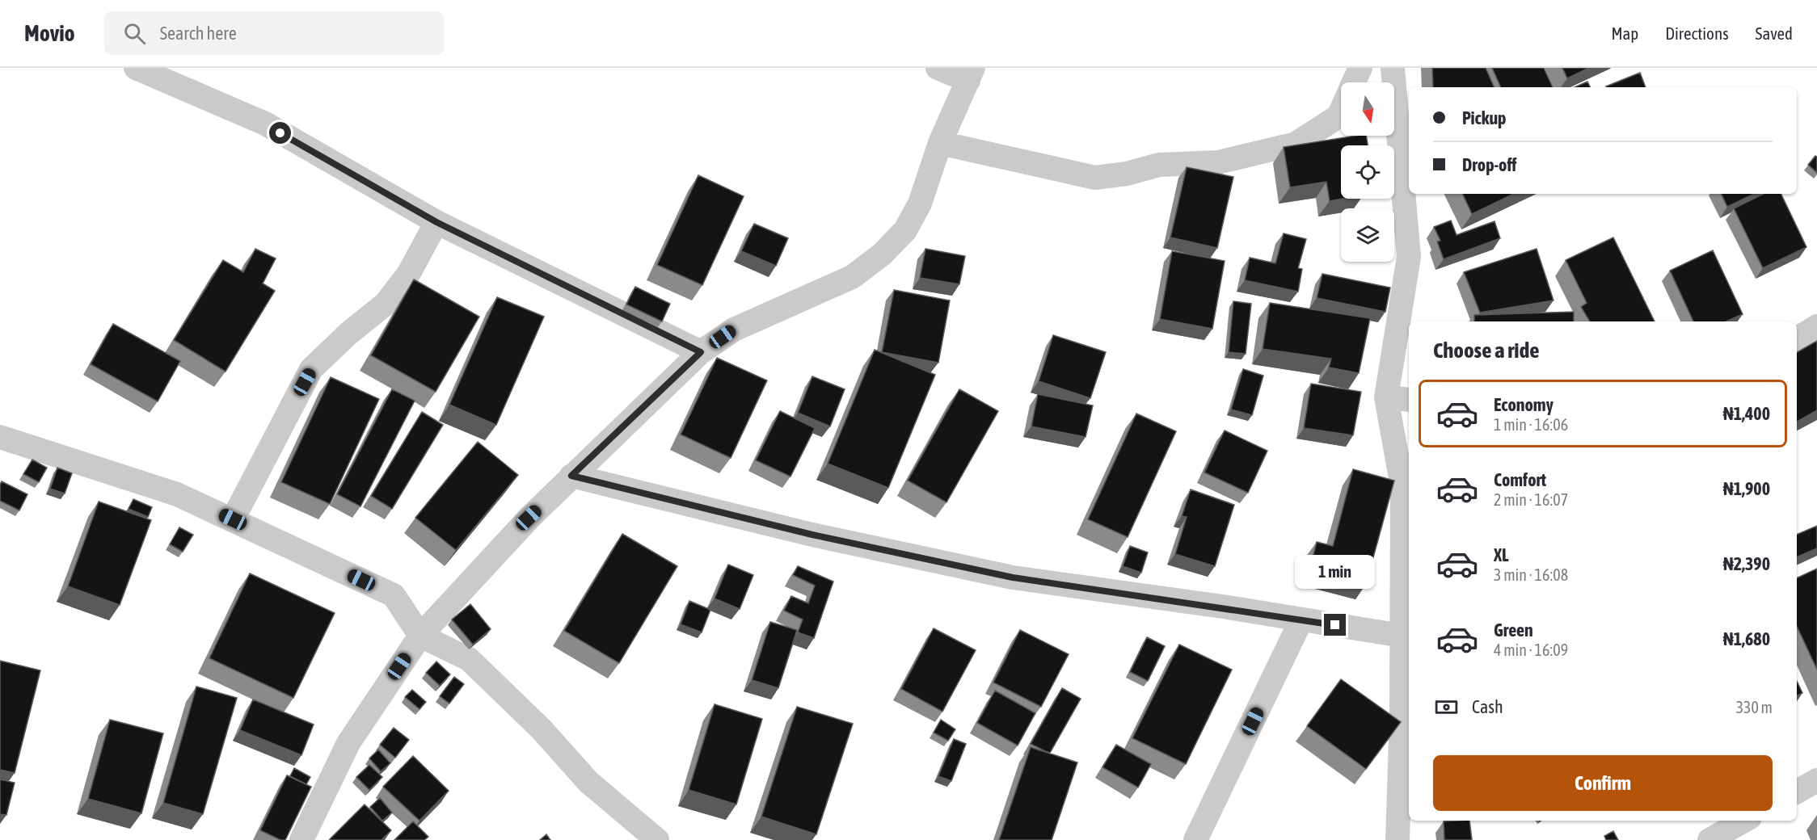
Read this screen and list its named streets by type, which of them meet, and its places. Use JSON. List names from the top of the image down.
{
  "north": "bottom",
  "page": {
    "header": "Movio",
    "search": "Search here",
    "nav": ["Map", "Directions", "Saved"],
    "banner": ["Pickup", "Drop-off"],
    "heading": "Choose a ride",
    "list": [
      {
        "name": "Economy",
        "note": "1 min · 16:06",
        "value": "₦1,400"
      },
      {
        "name": "Comfort",
        "note": "2 min · 16:07",
        "value": "₦1,900"
      },
      {
        "name": "XL",
        "note": "3 min · 16:08",
        "value": "₦2,390"
      },
      {
        "name": "Green",
        "note": "4 min · 16:09",
        "value": "₦1,680"
      }
    ],
    "bubble": "1 min",
    "pay": ["Cash", "330 m"],
    "buttons": "Confirm"
  }
}
